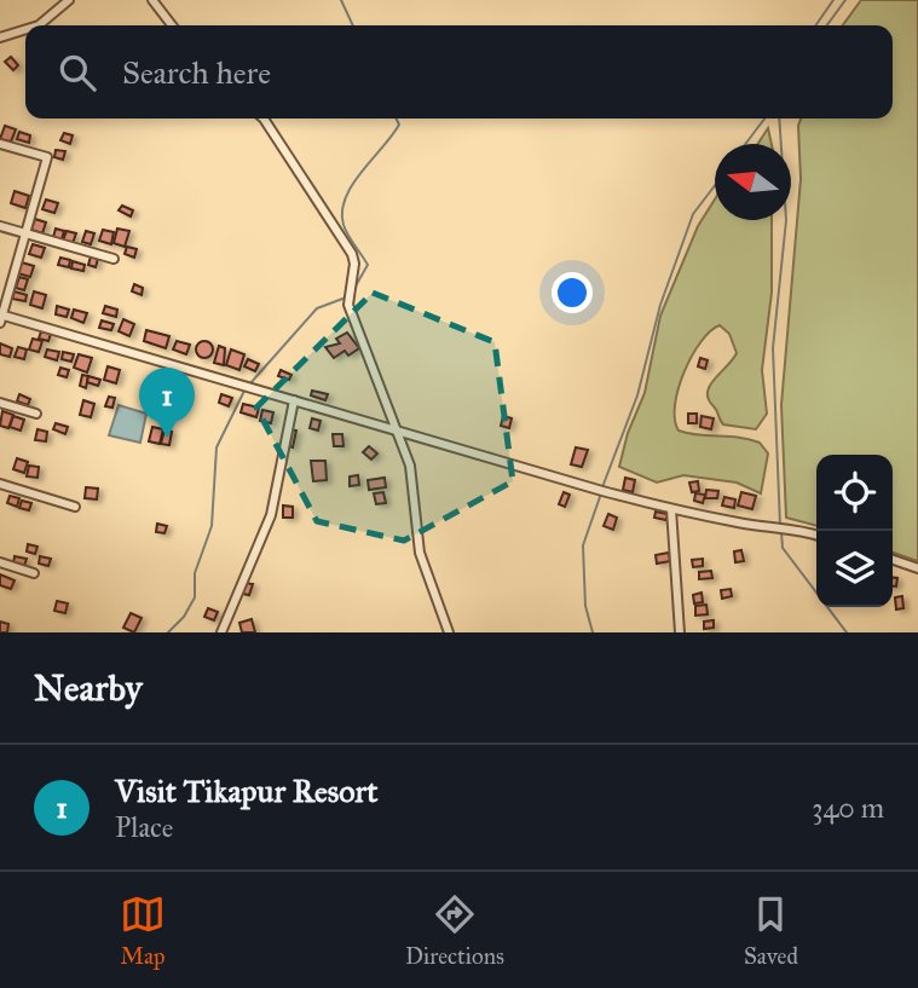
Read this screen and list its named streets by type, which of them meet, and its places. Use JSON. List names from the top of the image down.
{
  "north": "left",
  "page": {
    "search": "Search here",
    "pins": "1",
    "heading": "Nearby",
    "list": [
      {
        "mark": "1",
        "name": "Visit Tikapur Resort",
        "note": "Place",
        "value": "340 m"
      }
    ],
    "nav": ["Map", "Directions", "Saved"]
  }
}
